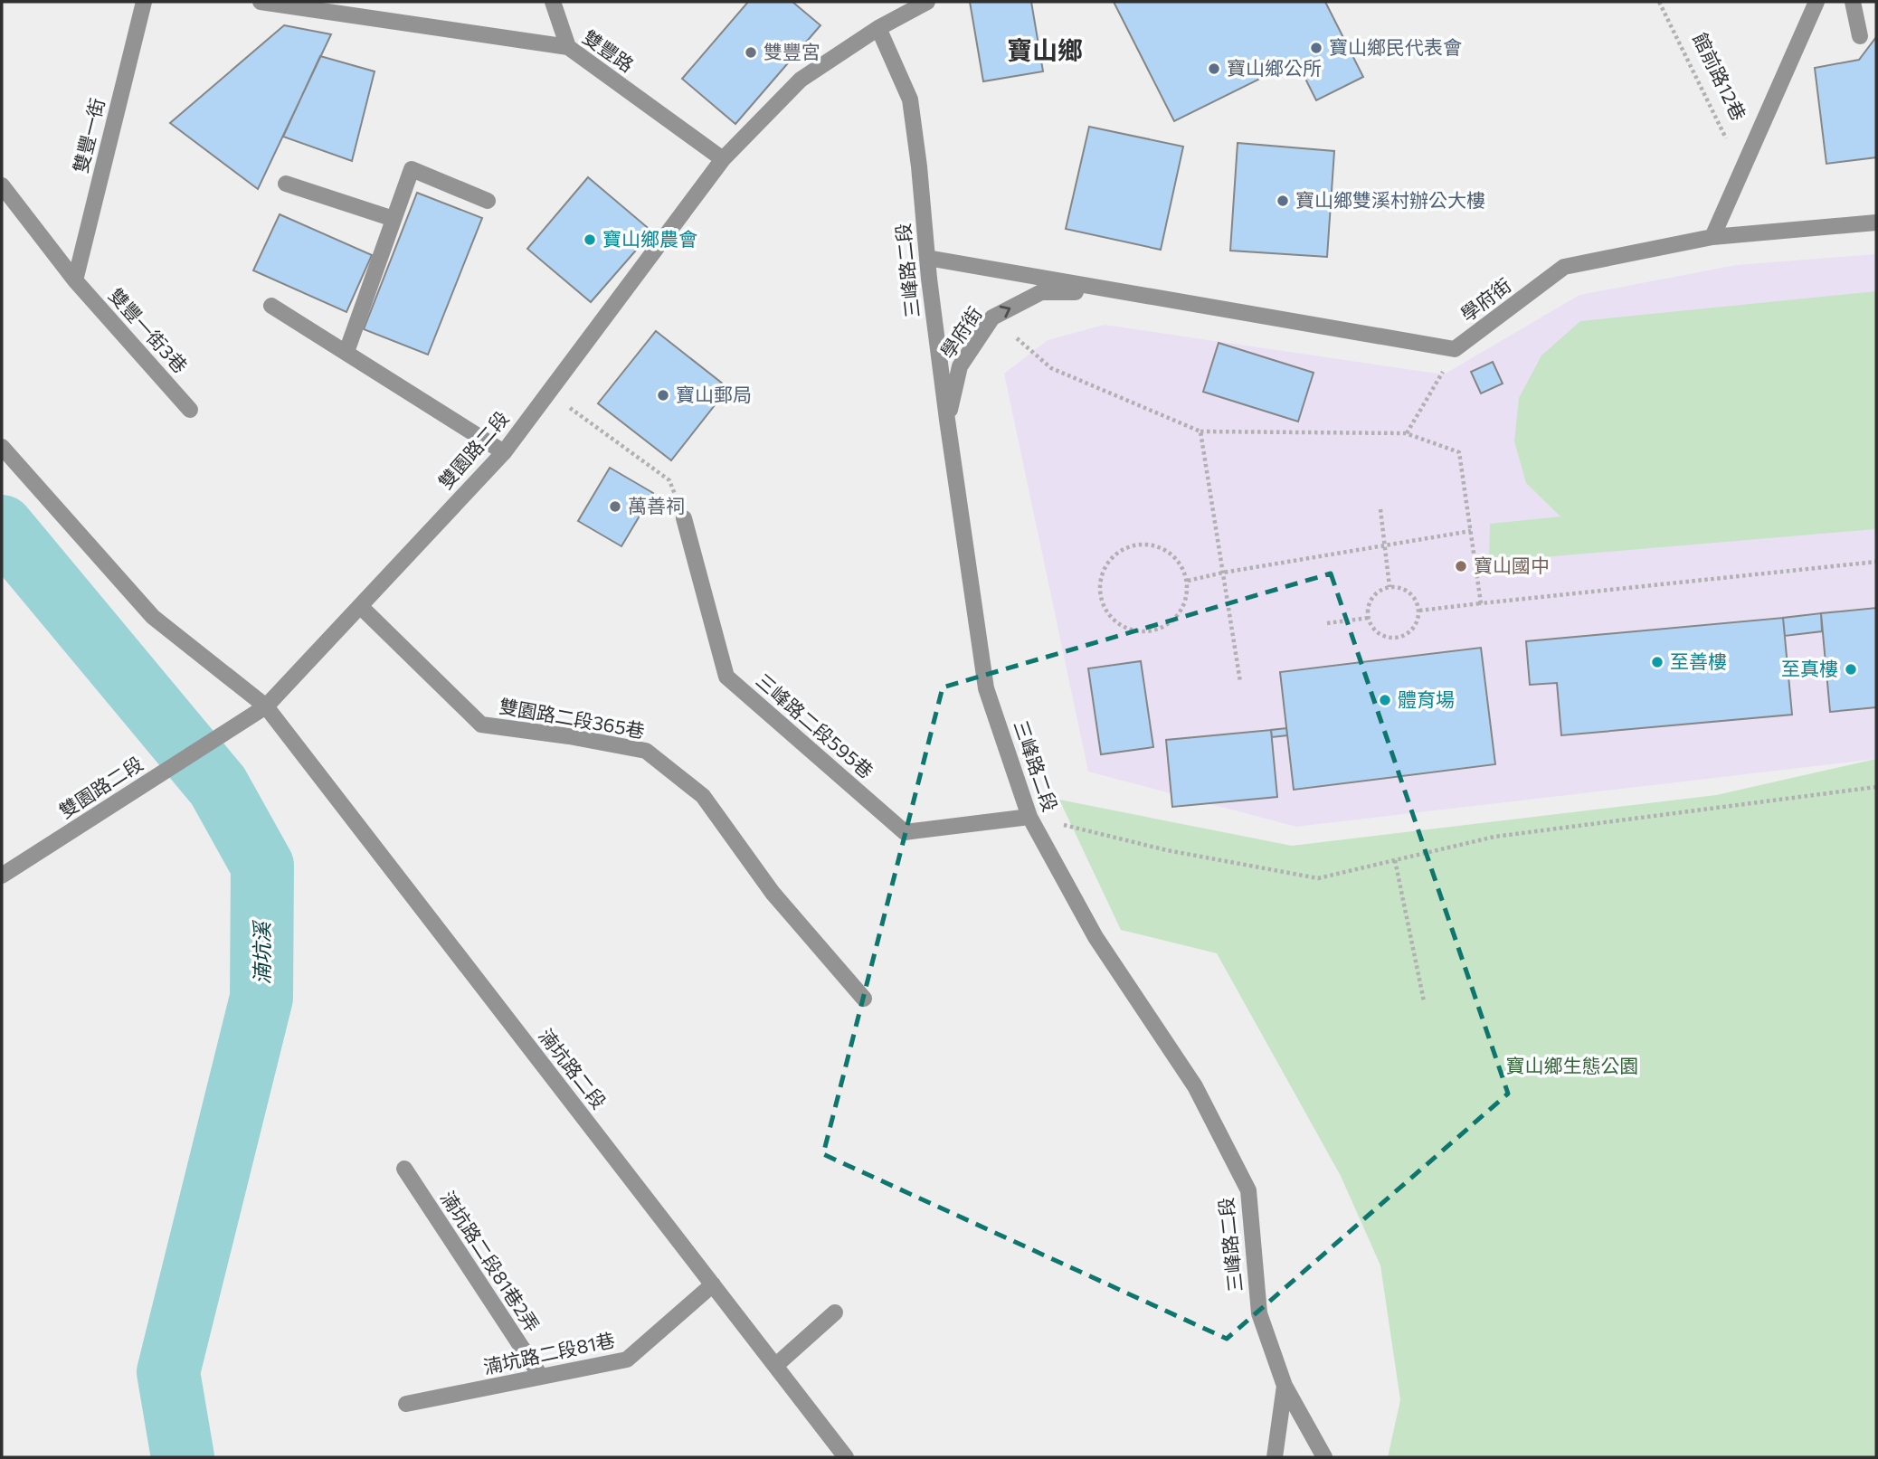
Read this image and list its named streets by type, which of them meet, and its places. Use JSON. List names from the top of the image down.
{
  "streets": {
    "street": [
      "雙豐路",
      "館前路12巷",
      "雙豐一街",
      "三峰路二段",
      "學府街",
      "雙豐一街3巷",
      "雙園路二段",
      "雙園路二段365巷",
      "三峰路二段595巷",
      "湳坑路二段",
      "湳坑路二段81巷2弄",
      "湳坑路二段81巷"
    ]
  },
  "crossings": [
    ["雙豐路", "雙園路二段"],
    ["館前路12巷", "學府街"],
    ["雙豐一街", "雙豐一街3巷"],
    ["三峰路二段", "學府街"],
    ["三峰路二段", "雙園路二段"],
    ["三峰路二段", "三峰路二段595巷"],
    ["雙園路二段", "雙園路二段365巷"],
    ["雙園路二段", "湳坑路二段"],
    ["湳坑路二段", "湳坑路二段81巷"],
    ["湳坑路二段81巷2弄", "湳坑路二段81巷"]
  ],
  "districts": ["寶山鄉"],
  "water": ["湳坑溪"],
  "parks": ["寶山鄉生態公園"],
  "places": [
    "寶山鄉民代表會",
    "雙豐宮",
    "寶山鄉公所",
    "寶山鄉雙溪村辦公大樓",
    "寶山鄉農會",
    "寶山郵局",
    "萬善祠",
    "寶山國中",
    "至善樓",
    "至真樓",
    "體育場"
  ]
}
